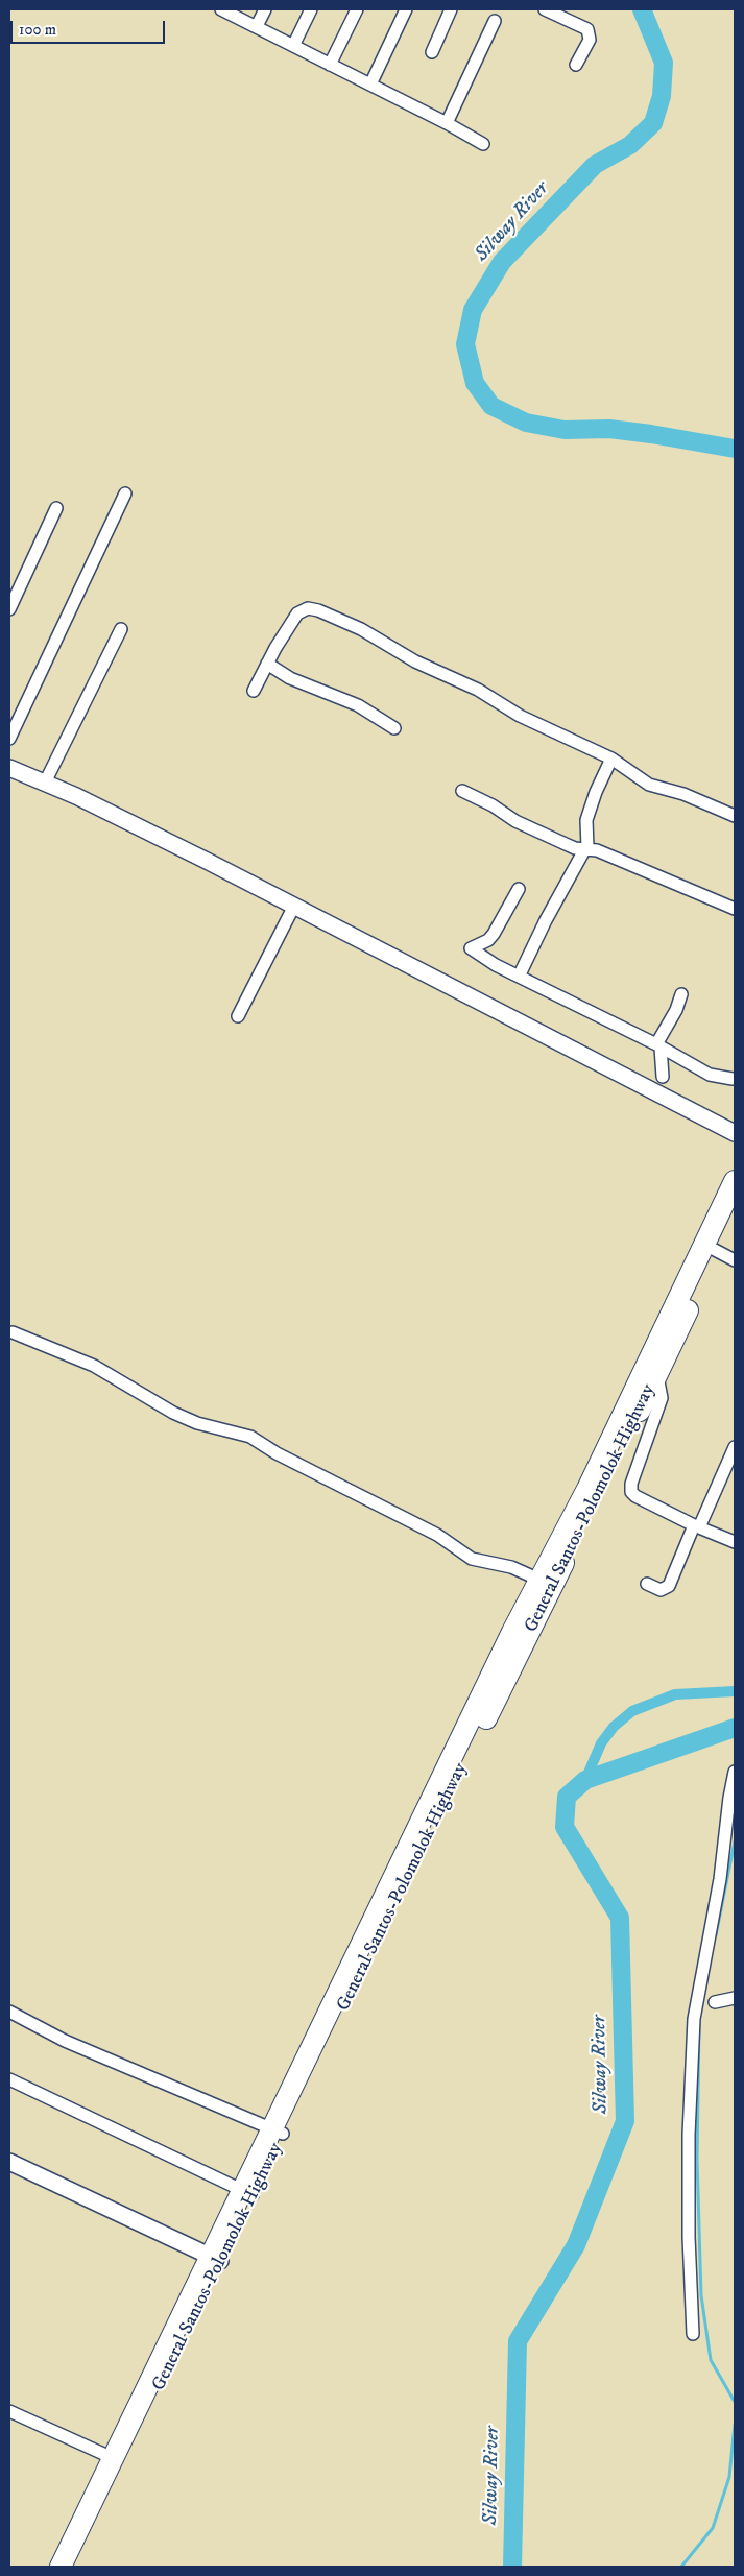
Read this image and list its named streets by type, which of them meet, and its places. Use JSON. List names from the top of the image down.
{
  "streets": {
    "highway": ["General Santos-Polomolok Highway"]
  },
  "water": ["Silway River"],
  "scale_bar": "100 m"
}
